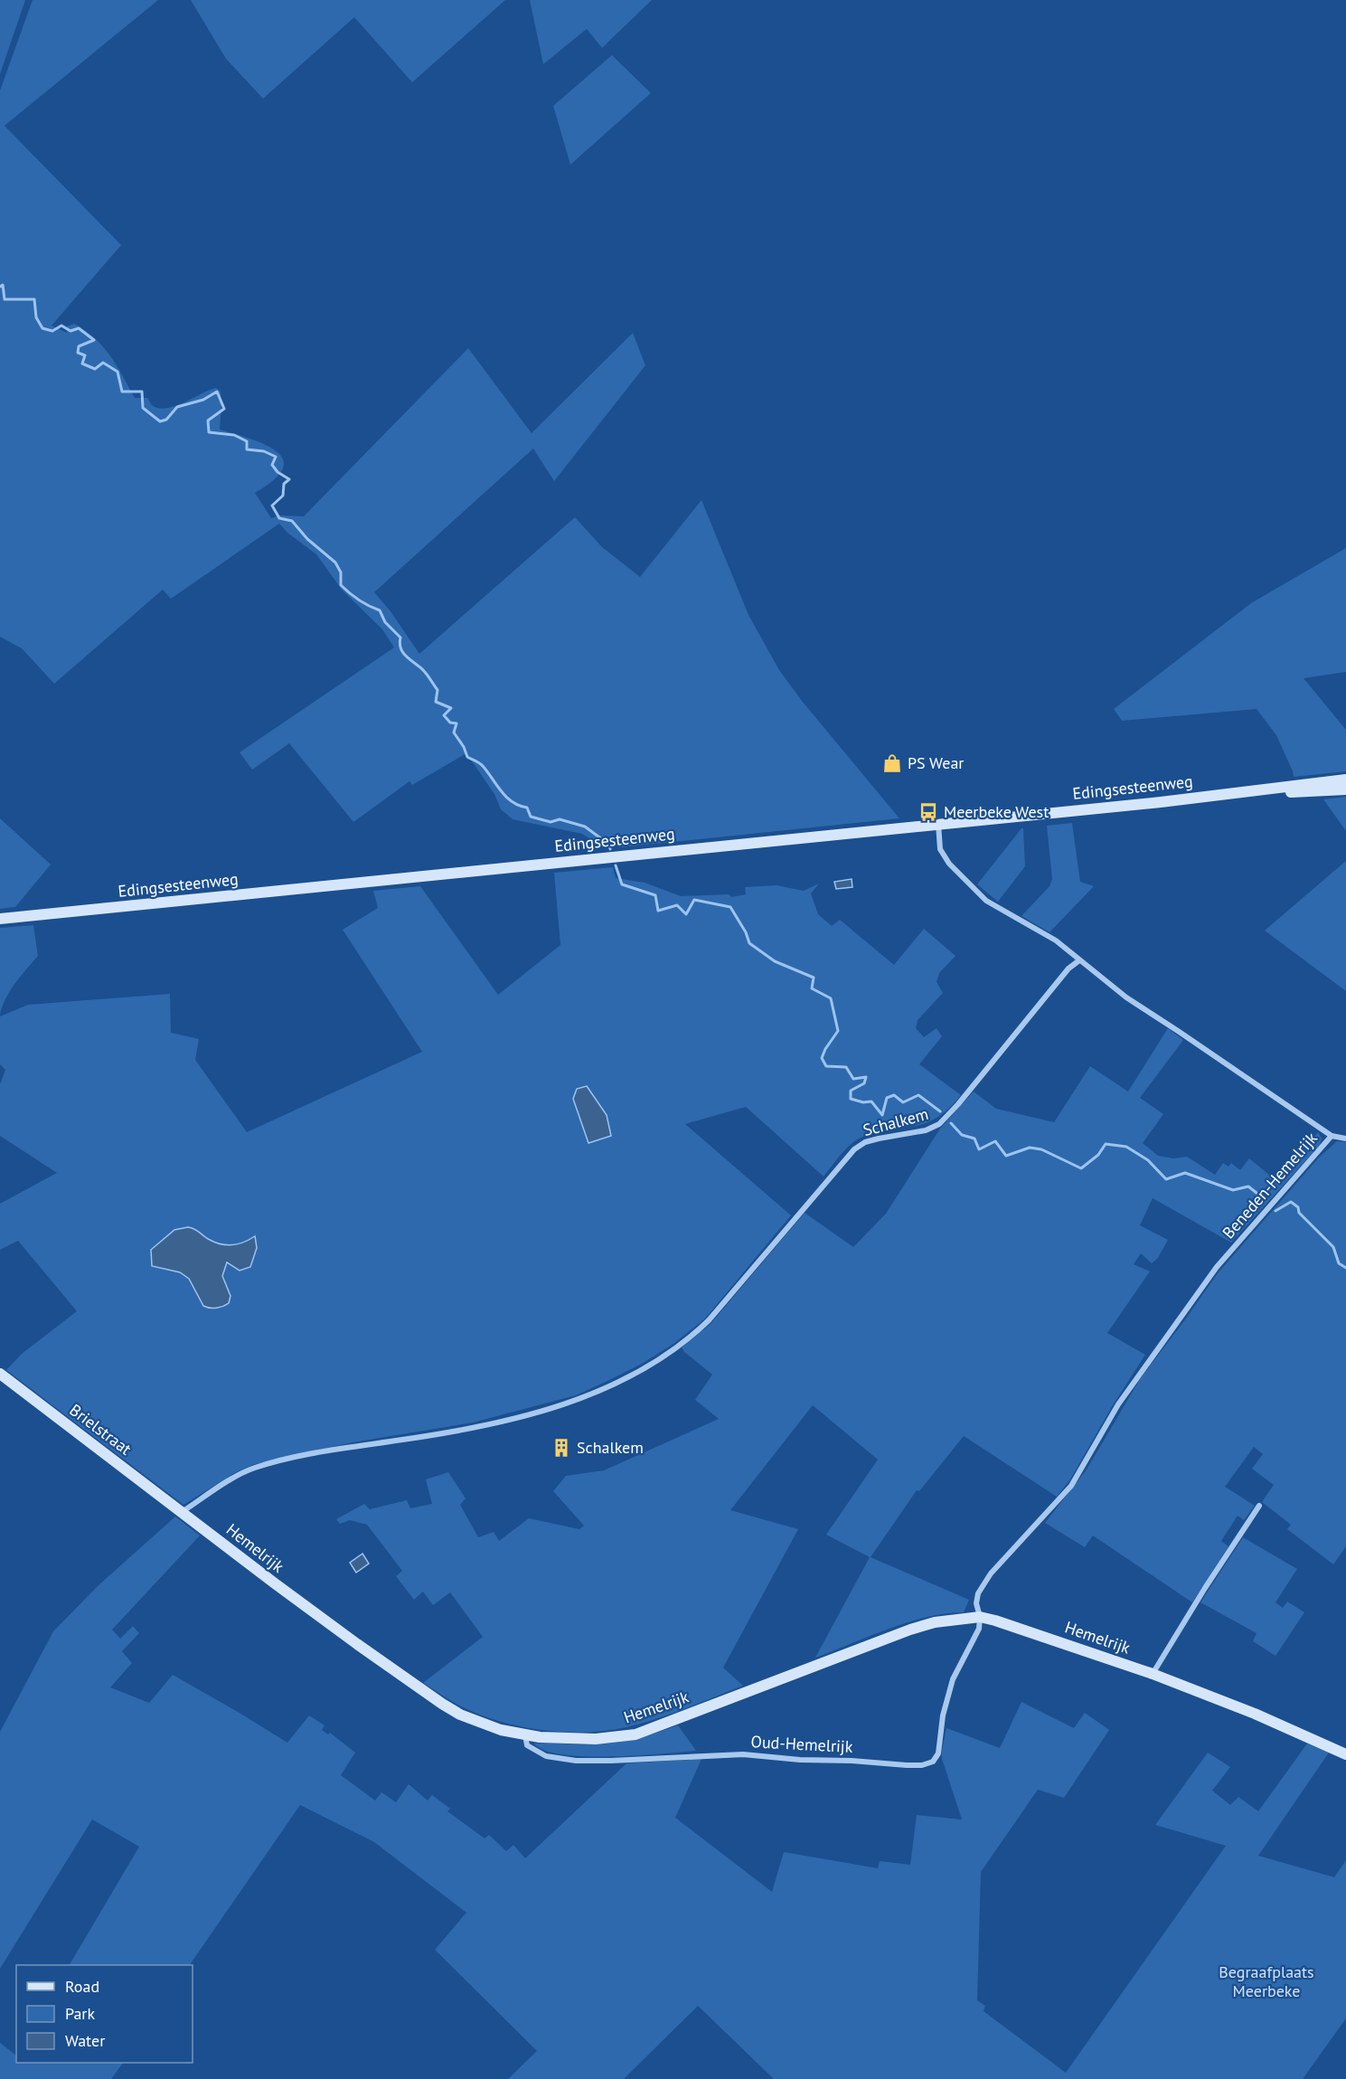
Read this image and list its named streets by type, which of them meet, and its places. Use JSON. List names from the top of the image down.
{
  "streets": {
    "street": [
      "Edingsesteenweg",
      "Schalkem",
      "Beneden-Hemelrijk",
      "Brielstraat",
      "Hemelrijk",
      "Oud-Hemelrijk"
    ]
  },
  "crossings": [
    ["Edingsesteenweg", "Beneden-Hemelrijk"],
    ["Schalkem", "Beneden-Hemelrijk"],
    ["Schalkem", "Brielstraat"],
    ["Schalkem", "Hemelrijk"],
    ["Beneden-Hemelrijk", "Hemelrijk"],
    ["Beneden-Hemelrijk", "Oud-Hemelrijk"],
    ["Brielstraat", "Hemelrijk"],
    ["Hemelrijk", "Oud-Hemelrijk"]
  ],
  "parks": ["Begraafplaats Meerbeke"],
  "places": {
    "shop": ["PS Wear"],
    "bus stop": ["Meerbeke West"],
    "building": ["Schalkem"]
  },
  "legend": ["Road", "Park", "Water"]
}
